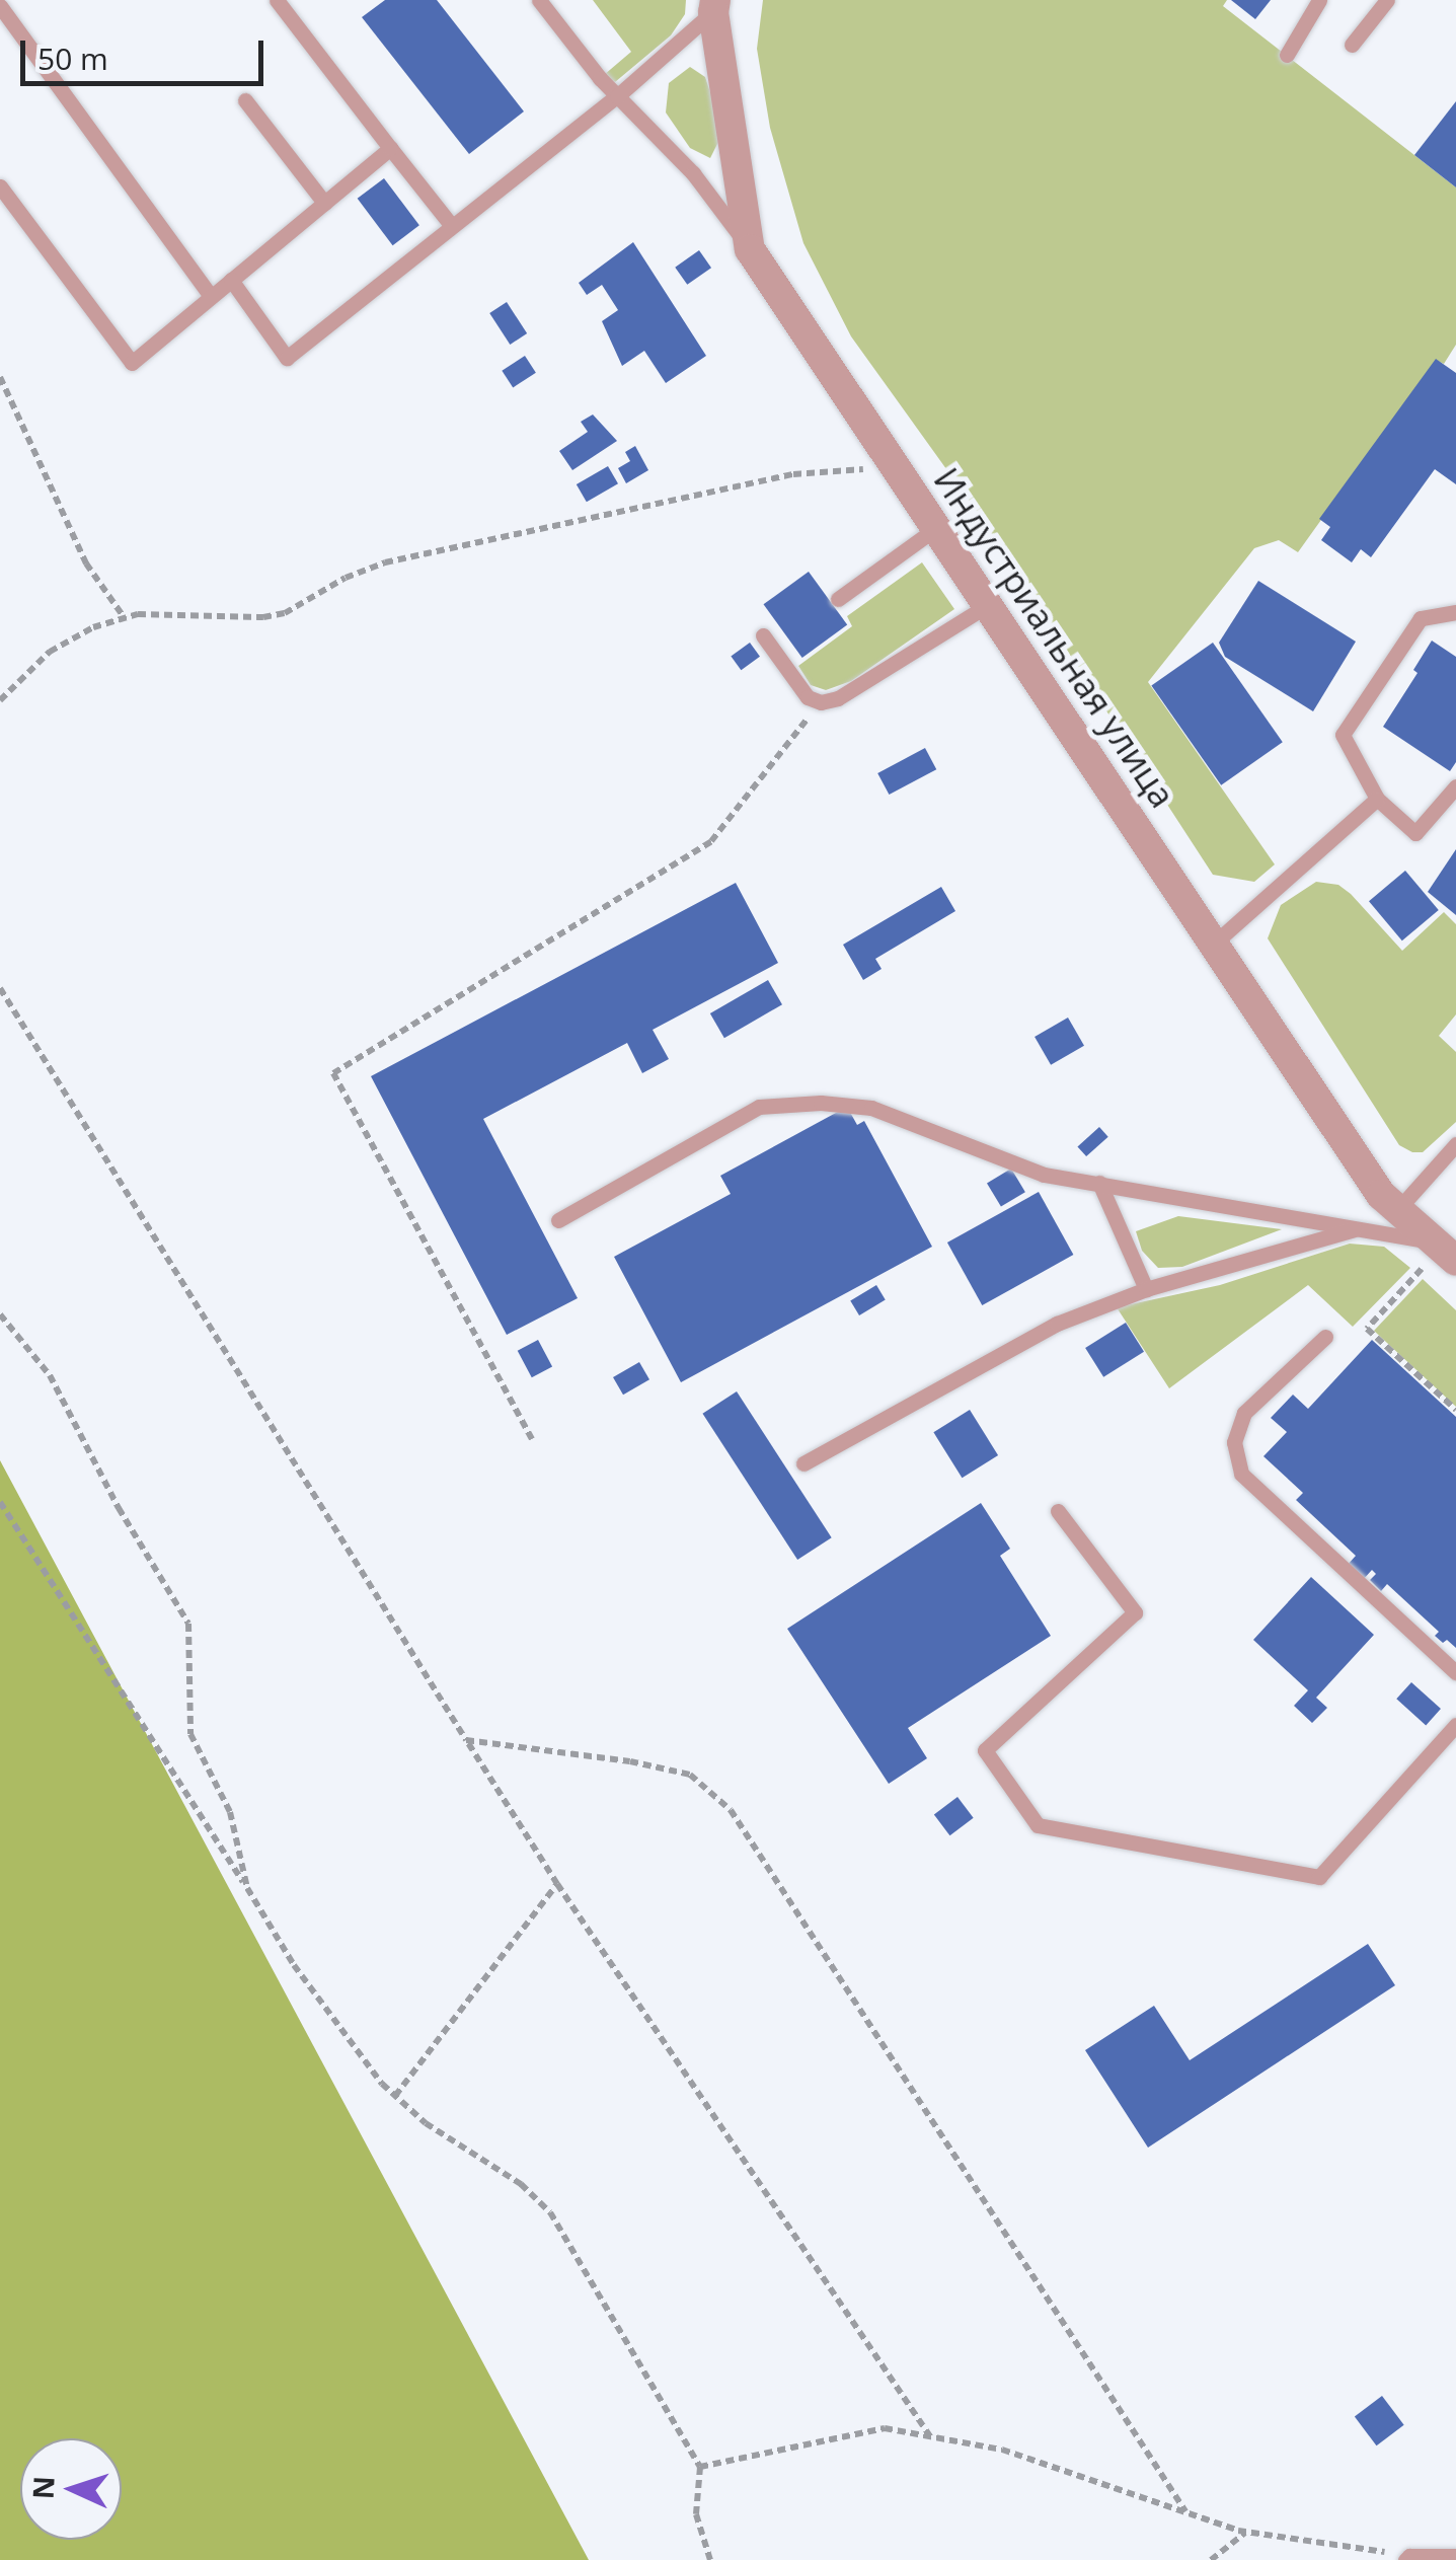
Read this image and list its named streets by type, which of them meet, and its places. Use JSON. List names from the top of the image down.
{
  "streets": {
    "street": ["Индустриальная улица"]
  },
  "scale_bar": "50 m",
  "north": "left"
}
